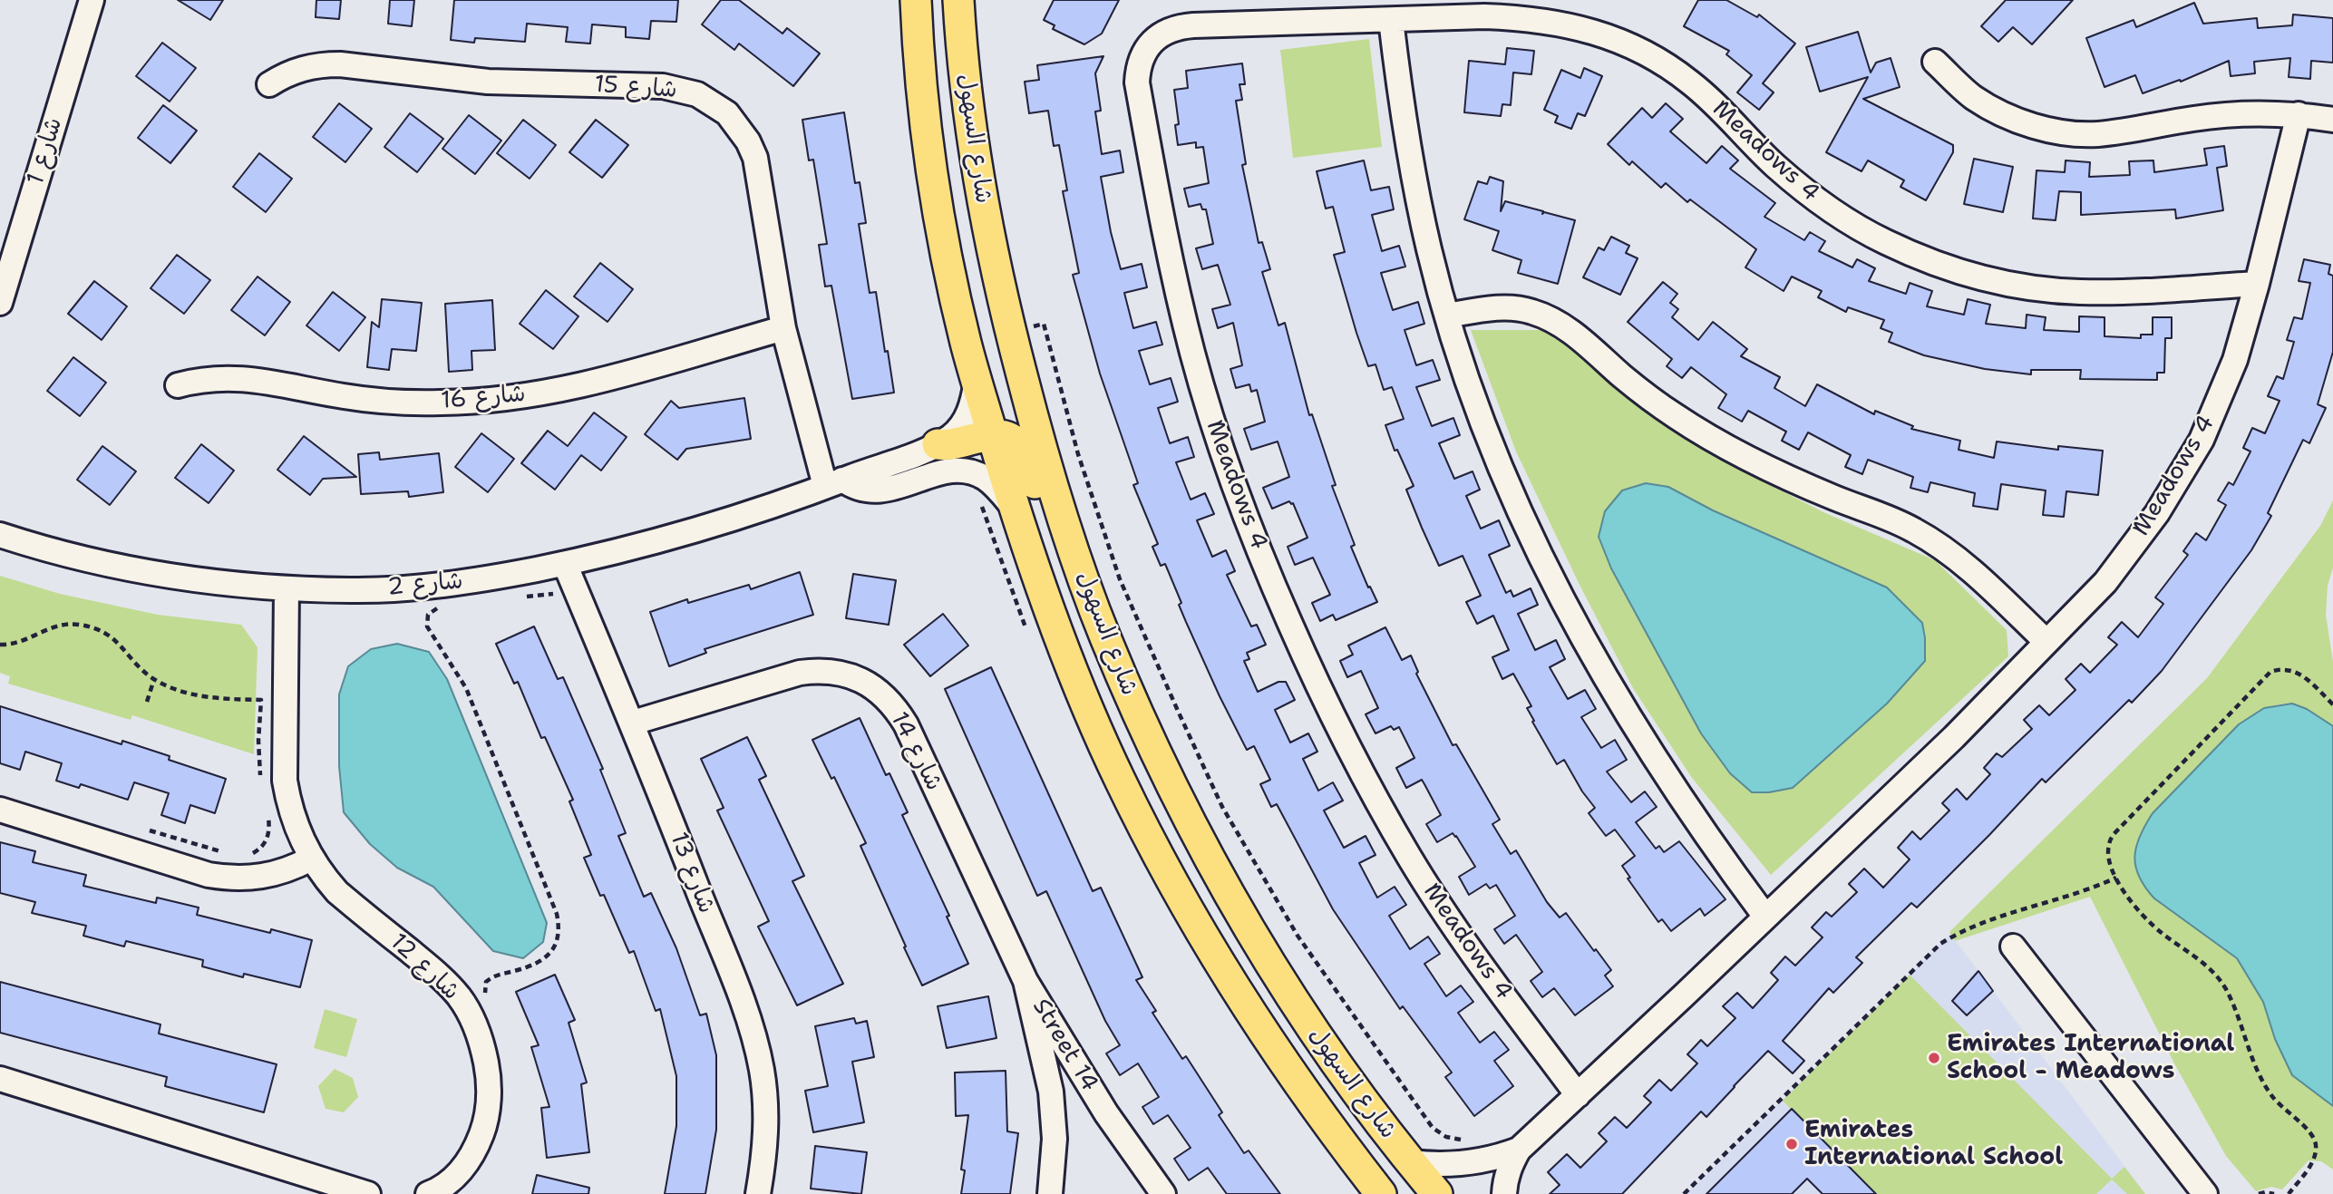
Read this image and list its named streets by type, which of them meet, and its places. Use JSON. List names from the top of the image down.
{
  "streets": {
    "main road": ["شارع السهول"],
    "street": [
      "شارع 15",
      "شارع 1",
      "Meadows 4",
      "شارع 16",
      "شارع 2",
      "شارع 14",
      "شارع 13",
      "شارع 12",
      "Street 14"
    ]
  },
  "crossings": [
    ["شارع 15", "شارع 16"],
    ["شارع 15", "شارع 2"],
    ["شارع السهول", "Meadows 4"],
    ["شارع 2", "شارع 13"],
    ["شارع 2", "شارع 12"],
    ["شارع 14", "شارع 13"],
    ["شارع 14", "Street 14"]
  ],
  "places": ["Emirates International School - Meadows", "Emirates International School"]
}
